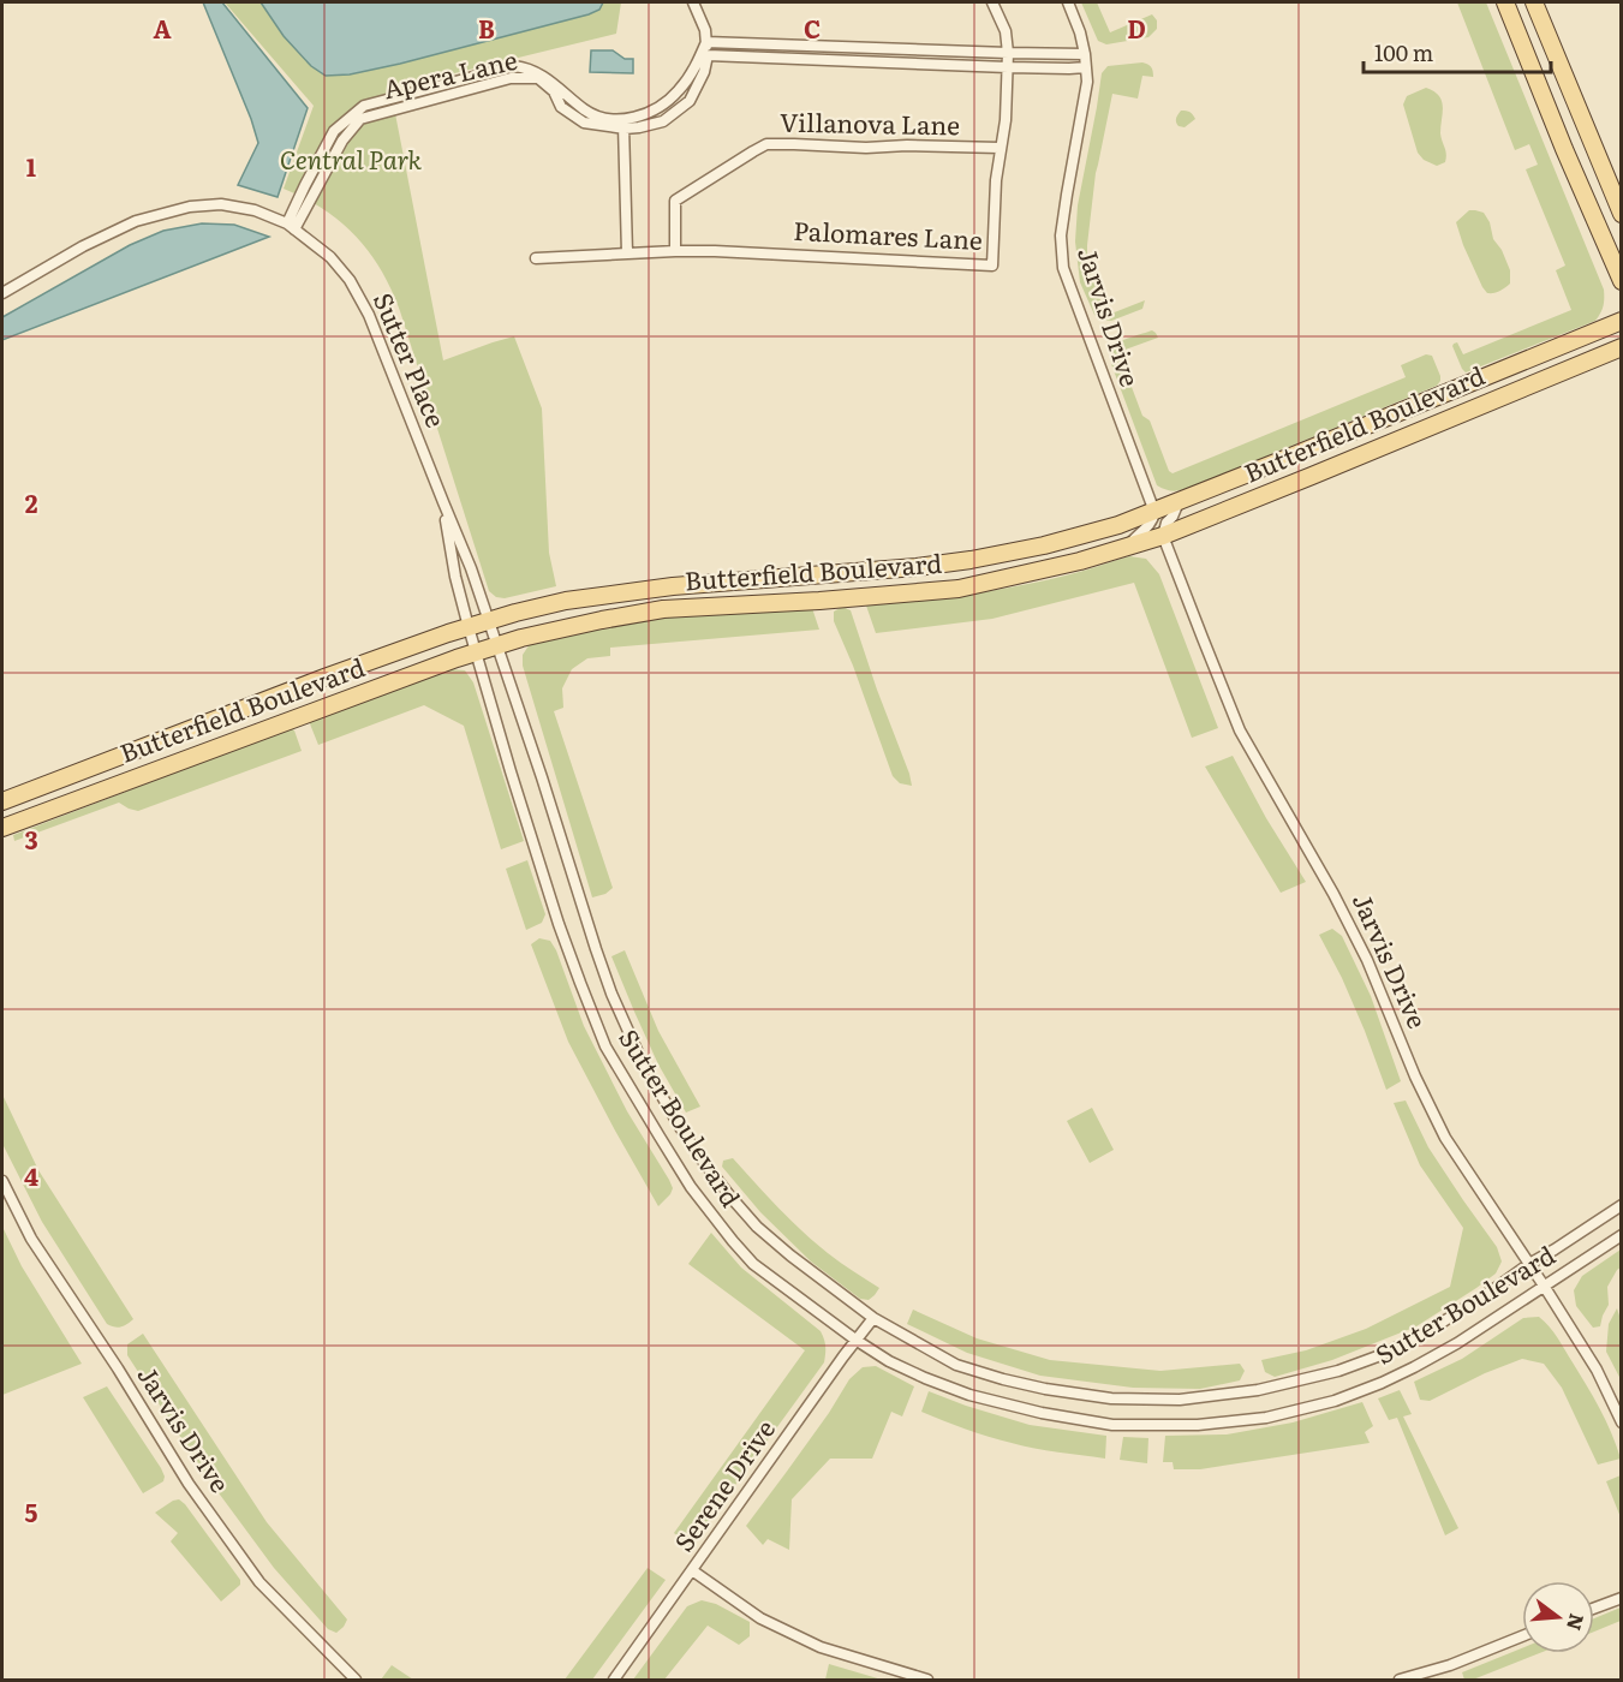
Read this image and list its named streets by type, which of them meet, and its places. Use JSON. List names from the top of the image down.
{
  "streets": {
    "main road": ["Butterfield Boulevard"],
    "street": [
      "Apera Lane",
      "Villanova Lane",
      "Palomares Lane",
      "Jarvis Drive",
      "Sutter Place",
      "Sutter Boulevard",
      "Serene Drive"
    ]
  },
  "crossings": [
    ["Apera Lane", "Sutter Place"],
    ["Villanova Lane", "Palomares Lane"],
    ["Jarvis Drive", "Butterfield Boulevard"],
    ["Jarvis Drive", "Sutter Boulevard"],
    ["Sutter Place", "Butterfield Boulevard"],
    ["Sutter Place", "Sutter Boulevard"],
    ["Butterfield Boulevard", "Sutter Boulevard"],
    ["Sutter Boulevard", "Serene Drive"]
  ],
  "parks": ["Central Park"],
  "scale_bar": "100 m",
  "north": "right",
  "grid": {
    "columns": [
      "A",
      "B",
      "C",
      "D"
    ],
    "rows": [
      "1",
      "2",
      "3",
      "4",
      "5"
    ]
  }
}
